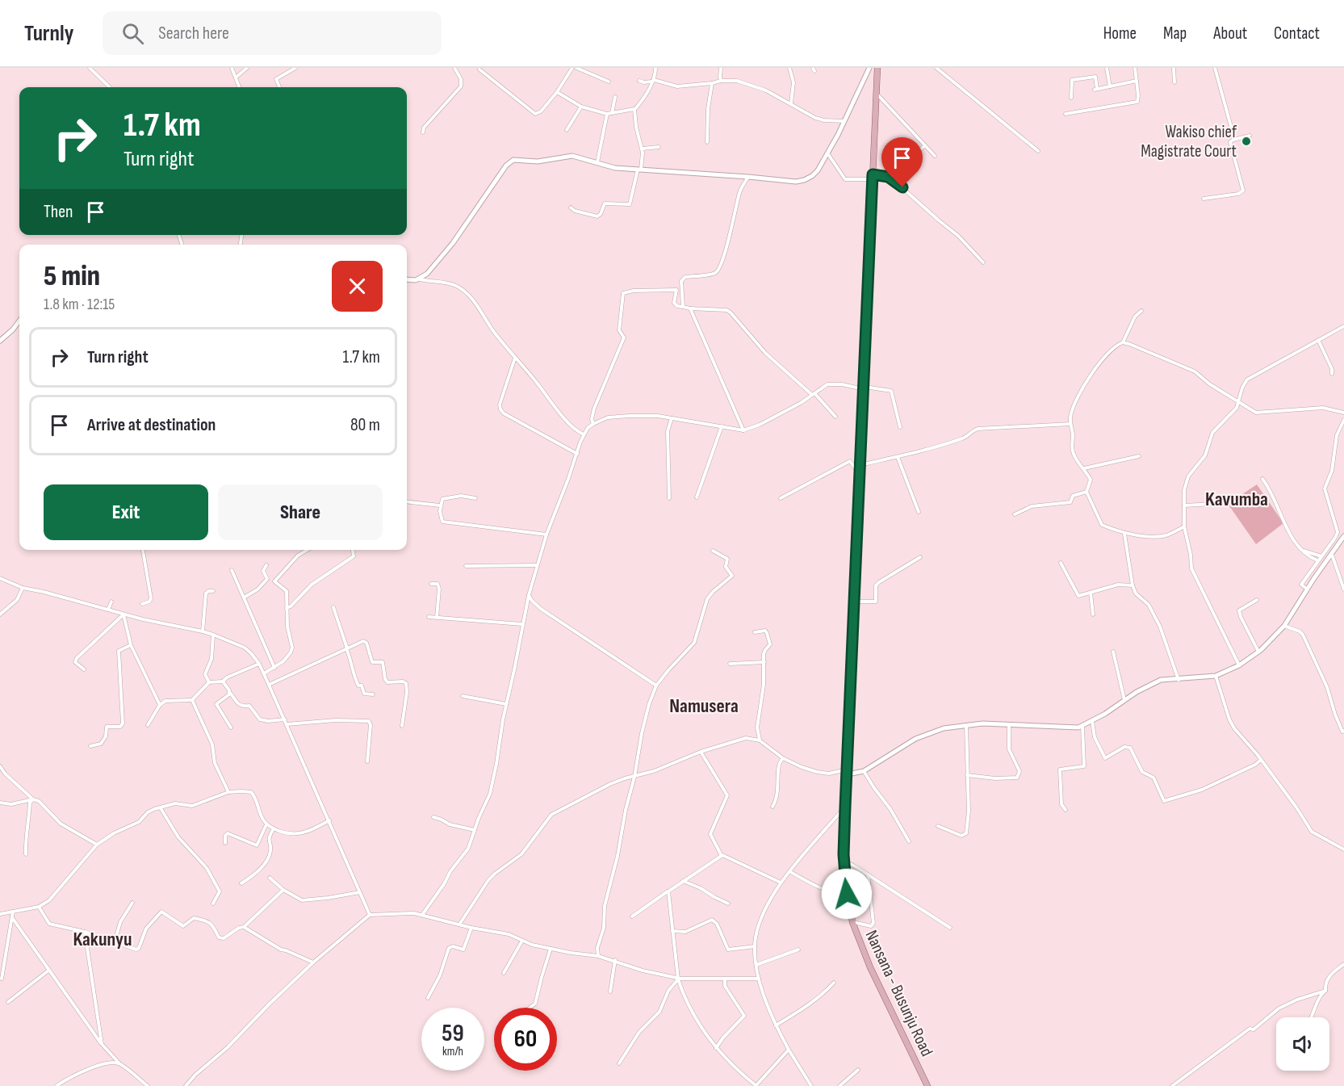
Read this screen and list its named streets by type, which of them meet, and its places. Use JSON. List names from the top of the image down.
{
  "streets": {
    "main road": ["Nansana - Busunju Road"]
  },
  "districts": ["Kavumba", "Namusera", "Kakunyu"],
  "places": ["Wakiso chief Magistrate Court"],
  "page": {
    "header": "Turnly",
    "search": "Search here",
    "nav": [
      "Home",
      "Map",
      "About",
      "Contact"
    ],
    "turn": ["1.7 km", "Turn right"],
    "then": "Then",
    "heading": ["5 min", "1.8 km · 12:15"],
    "list": [
      {
        "name": "Turn right",
        "value": "1.7 km"
      },
      {
        "name": "Arrive at destination",
        "value": "80 m"
      }
    ],
    "buttons": ["Exit", "Share"],
    "speed": "59 km/h",
    "limit": "60"
  }
}
